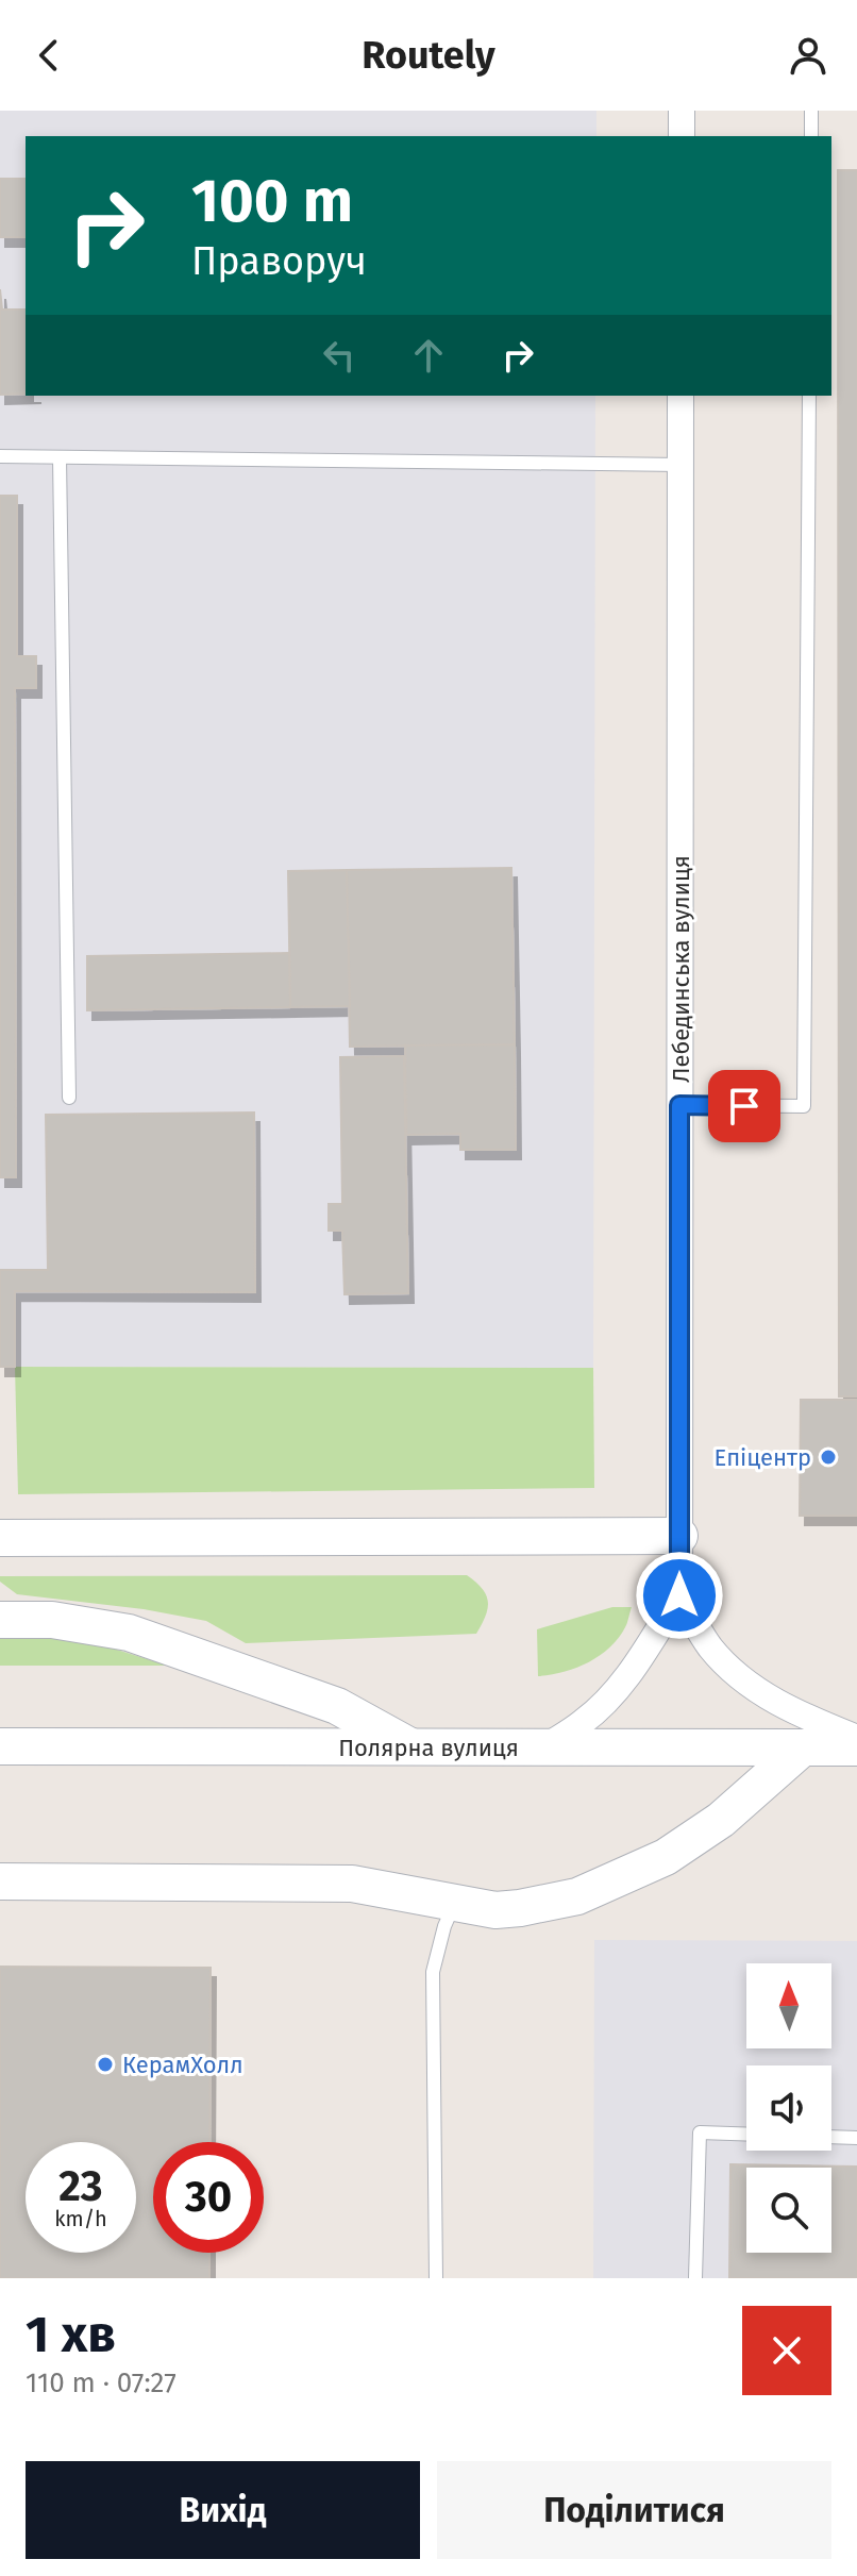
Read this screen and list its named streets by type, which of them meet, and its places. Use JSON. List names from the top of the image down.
{
  "streets": {
    "street": ["Лебединська вулиця", "Полярна вулиця"]
  },
  "places": ["Епіцентр", "КерамХолл"],
  "north": "top",
  "page": {
    "header": "Routely",
    "turn": ["100 m", "Праворуч"],
    "speed": "23 km/h",
    "limit": "30",
    "heading": ["1 хв", "110 m · 07:27"],
    "buttons": ["Вихід", "Поділитися"]
  }
}
